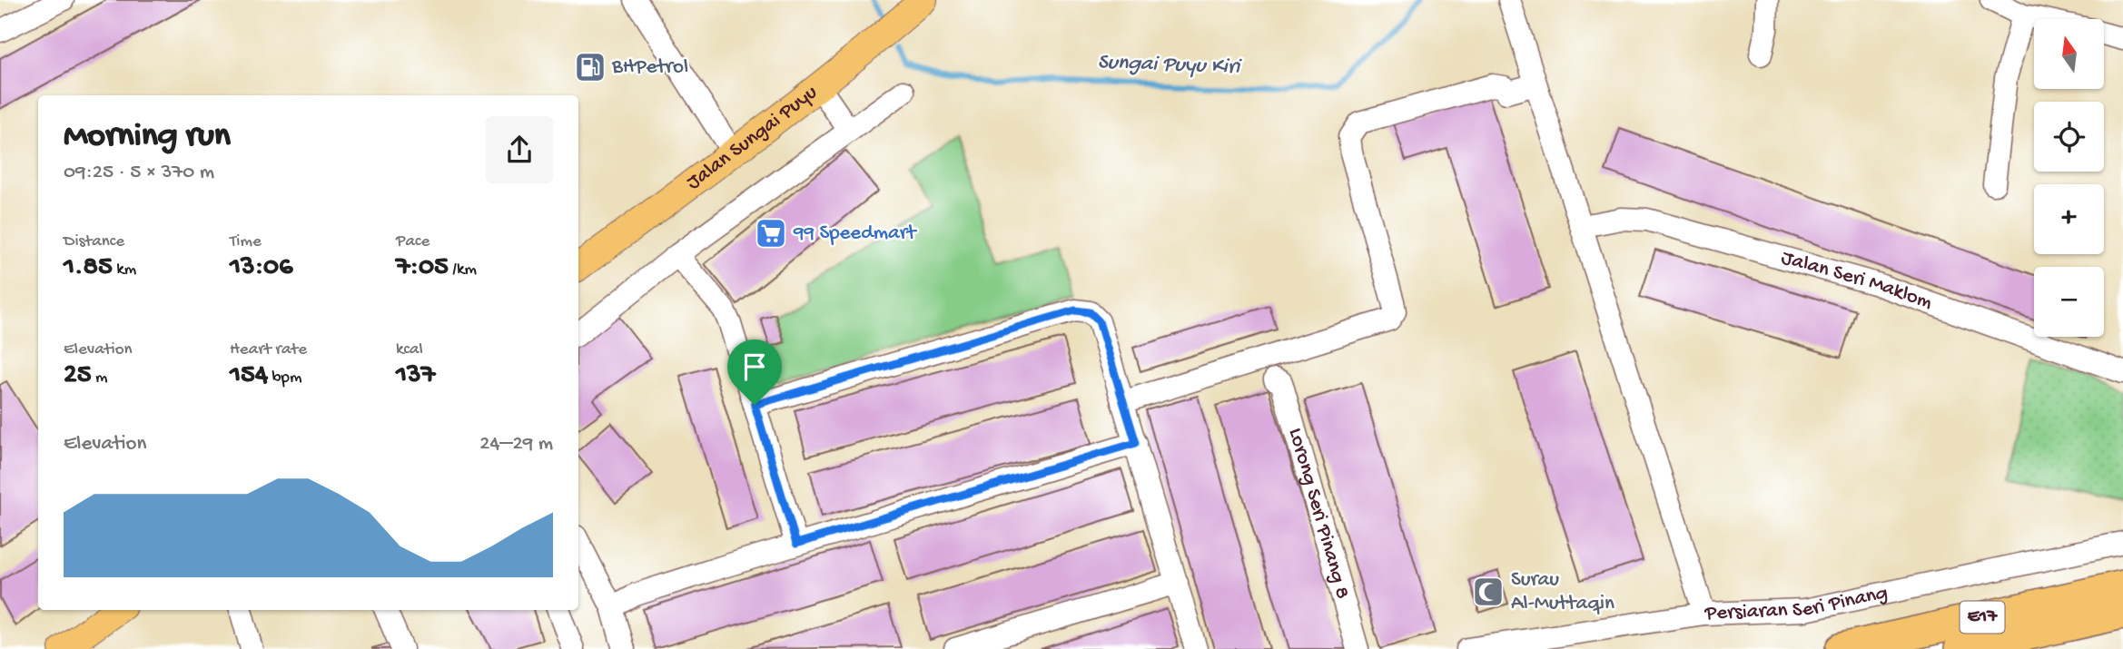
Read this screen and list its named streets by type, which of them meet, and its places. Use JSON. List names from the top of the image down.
{
  "streets": {
    "highway": ["E17"],
    "main road": ["Jalan Sungai Puyu"],
    "street": ["Jalan Seri Maklom", "Lorong Seri Pinang 8", "Persiaran Seri Pinang"]
  },
  "water": ["Sungai Puyu Kiri"],
  "places": {
    "fuel station": ["BHPetrol"],
    "supermarket": ["99 Speedmart"],
    "mosque": ["Surau Al-Muttaqin"]
  },
  "north": "top",
  "page": {
    "map_buttons": ["+", "−"],
    "heading": ["Morning run", "09:25 · 5 × 370 m"],
    "stats": [
      ["Distance", "1.85 km"],
      ["Time", "13:06"],
      ["Pace", "7:05 /km"],
      ["Elevation", "25 m"],
      ["Heart rate", "154 bpm"],
      ["kcal", "137"]
    ],
    "chart": ["Elevation", "24–29 m"]
  }
}
